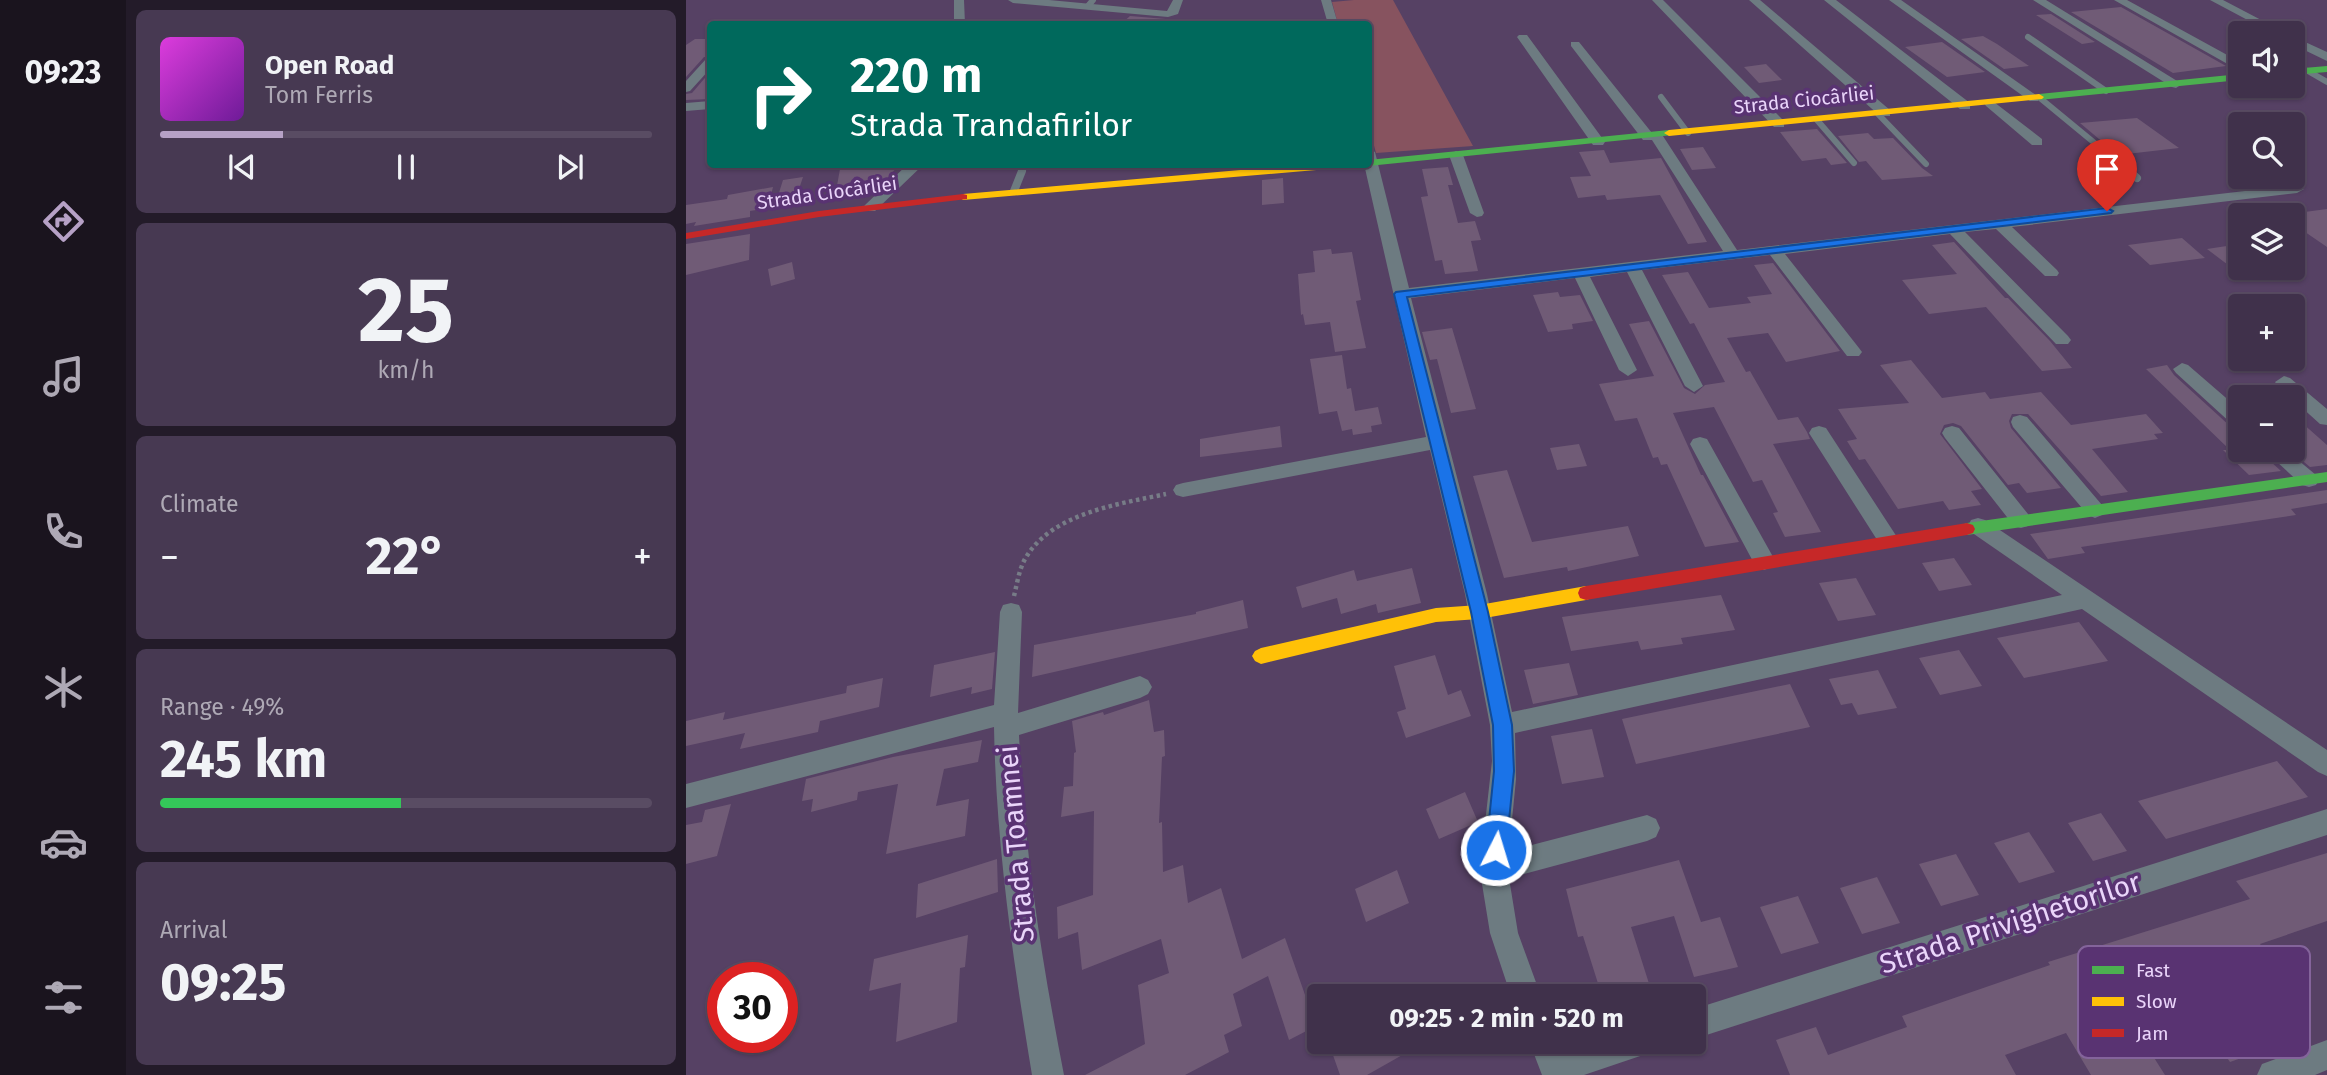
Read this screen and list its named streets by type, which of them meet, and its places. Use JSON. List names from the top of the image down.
{
  "streets": {
    "street": ["Strada Ciocârliei", "Strada Toamnei", "Strada Privighetorilor"]
  },
  "legend": ["Fast", "Slow", "Jam"],
  "page": {
    "tabs": "09:23",
    "map_buttons": ["+", "−"],
    "turn": ["220 m", "Strada Trandafirilor"],
    "song": ["Open Road", "Tom Ferris"],
    "tile": [
      ["25", "km/h"],
      "Climate",
      ["Range · 49%", "245 km"],
      ["Arrival", "09:25"]
    ],
    "heat": ["−", "22°", "+"],
    "limit": "30",
    "trip": "09:25 · 2 min · 520 m"
  }
}
